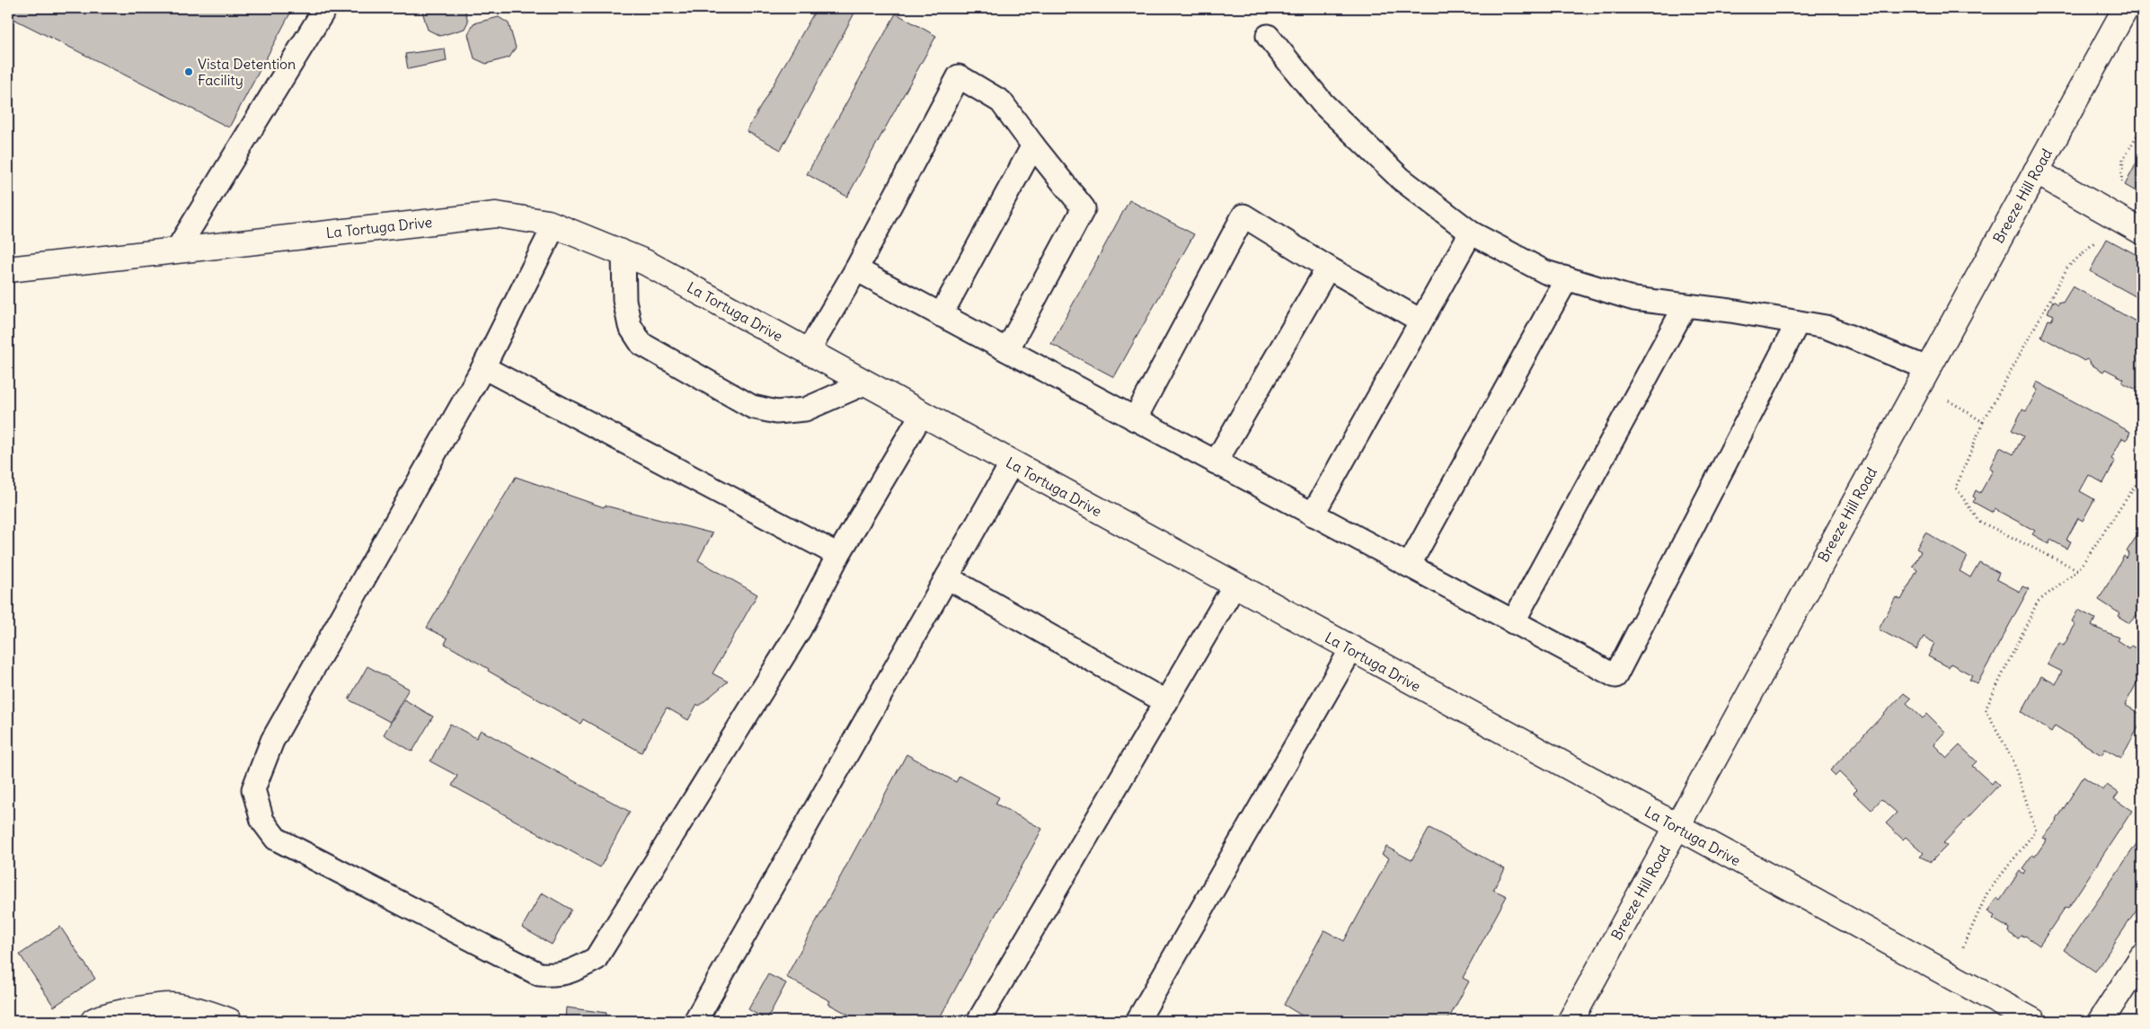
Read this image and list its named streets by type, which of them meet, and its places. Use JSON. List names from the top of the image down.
{
  "streets": {
    "street": ["Breeze Hill Road", "La Tortuga Drive"]
  },
  "crossings": [
    ["Breeze Hill Road", "La Tortuga Drive"]
  ],
  "places": ["Vista Detention Facility"]
}
